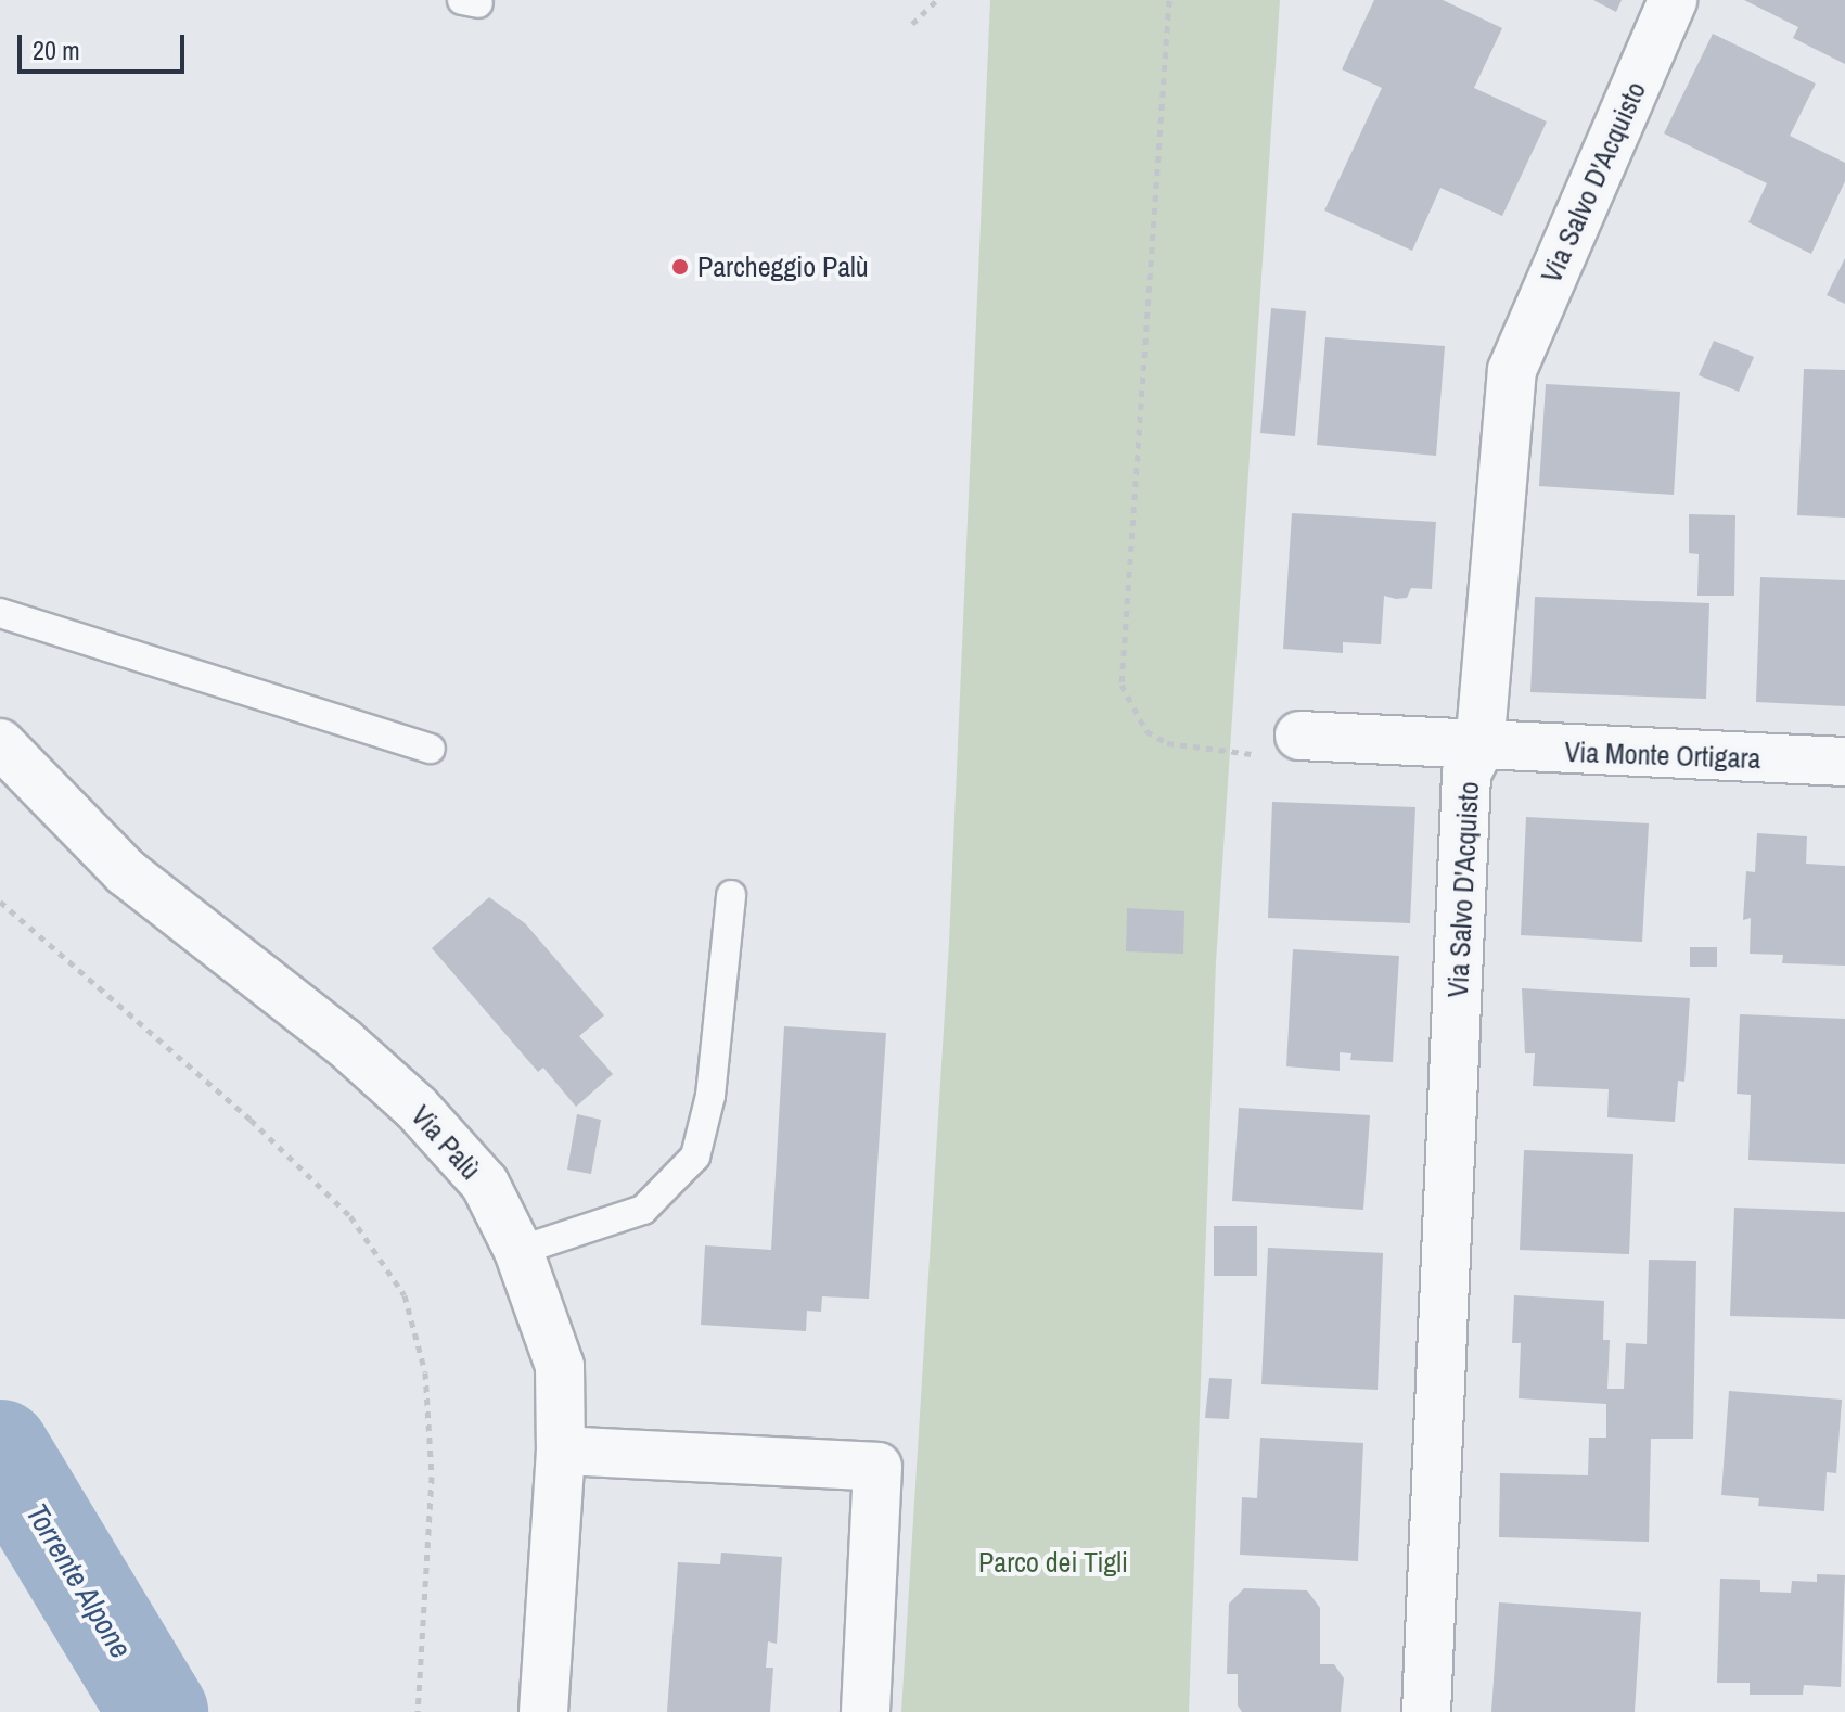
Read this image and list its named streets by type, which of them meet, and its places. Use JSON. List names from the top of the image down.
{
  "streets": {
    "street": ["Via Salvo D'Acquisto", "Via Monte Ortigara", "Via Palù"]
  },
  "crossings": [
    ["Via Salvo D'Acquisto", "Via Monte Ortigara"]
  ],
  "water": ["Torrente Alpone"],
  "parks": ["Parco dei Tigli"],
  "places": ["Parcheggio Palù"],
  "scale_bar": "20 m"
}
